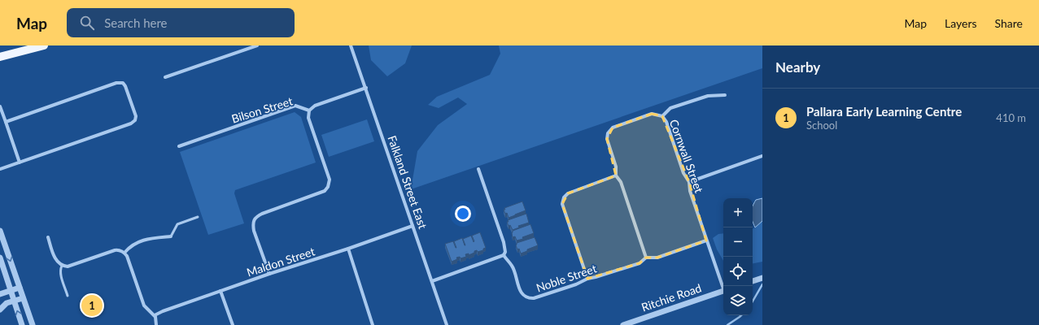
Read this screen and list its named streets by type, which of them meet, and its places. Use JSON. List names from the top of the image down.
{
  "streets": {
    "street": [
      "Bilson Street",
      "Cornwall Street",
      "Falkland Street East",
      "Maldon Street",
      "Noble Street",
      "Ritchie Road"
    ]
  },
  "crossings": [
    ["Bilson Street", "Falkland Street East"],
    ["Cornwall Street", "Noble Street"],
    ["Falkland Street East", "Maldon Street"]
  ],
  "page": {
    "header": "Map",
    "search": "Search here",
    "nav": ["Map", "Layers", "Share"],
    "heading": "Nearby",
    "list": [
      {
        "mark": "1",
        "name": "Pallara Early Learning Centre",
        "note": "School",
        "value": "410 m"
      }
    ],
    "map_buttons": ["+", "−"],
    "pins": "1"
  }
}
